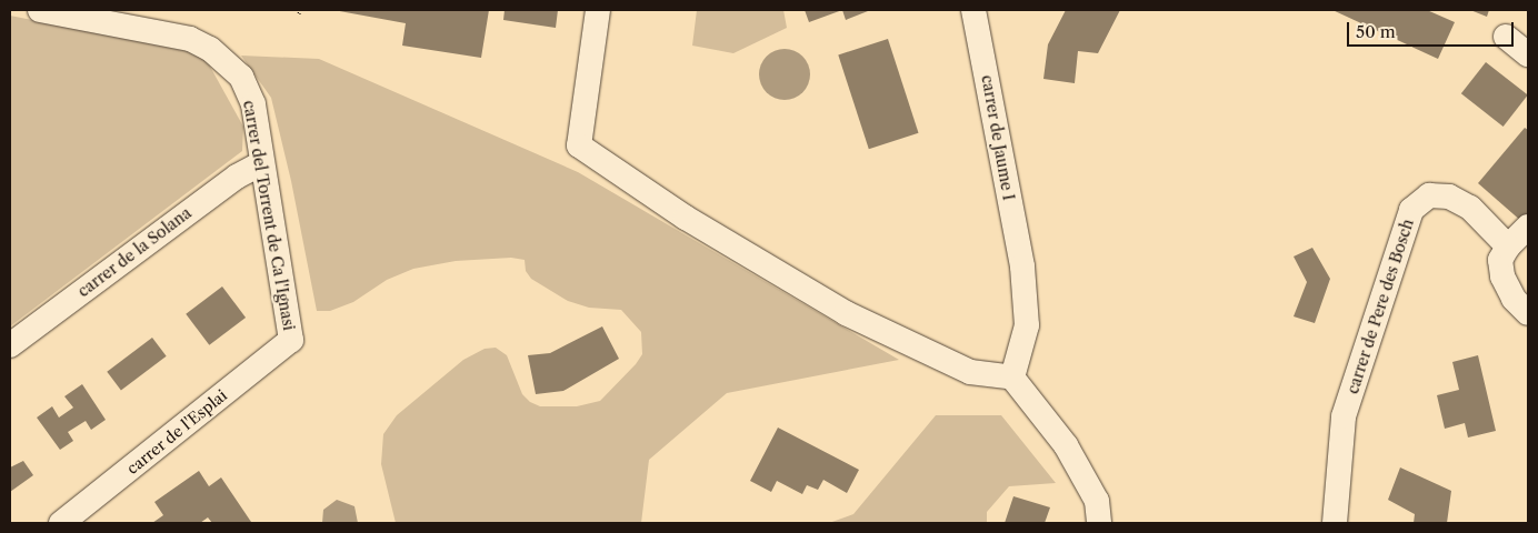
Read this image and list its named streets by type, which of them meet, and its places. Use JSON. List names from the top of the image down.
{
  "streets": {
    "street": [
      "carrer de Jaume I",
      "carrer del Torrent de Ca l'Ignasi",
      "carrer de la Solana",
      "carrer de Pere des Bosch",
      "carrer de l'Esplai"
    ]
  },
  "crossings": [
    ["carrer del Torrent de Ca l'Ignasi", "carrer de la Solana"],
    ["carrer del Torrent de Ca l'Ignasi", "carrer de l'Esplai"]
  ],
  "scale_bar": "50 m"
}
